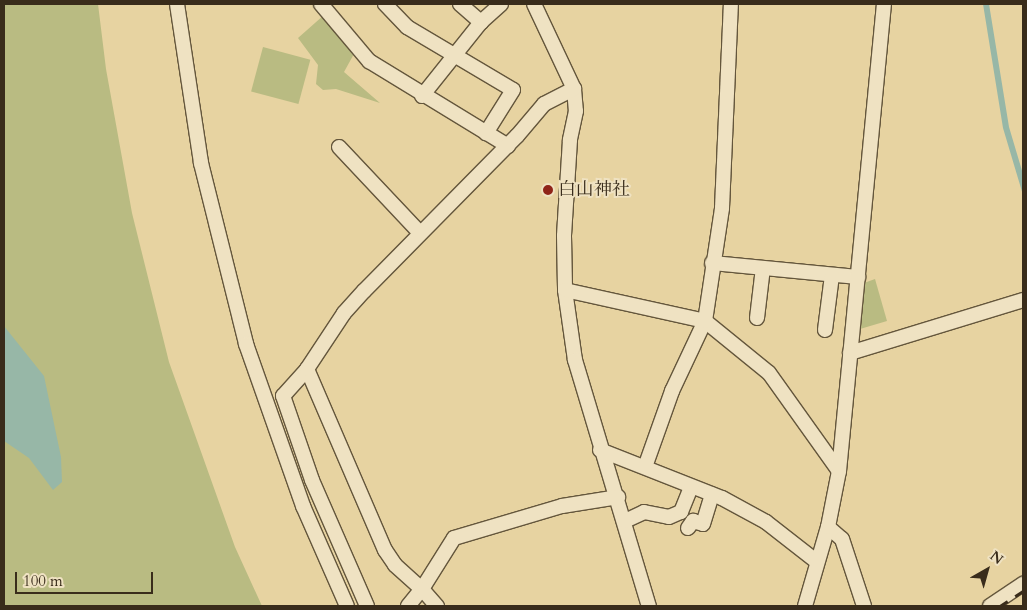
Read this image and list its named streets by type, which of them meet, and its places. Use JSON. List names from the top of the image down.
{
  "places": ["白山神社"],
  "scale_bar": "100 m",
  "north": "top right"
}
